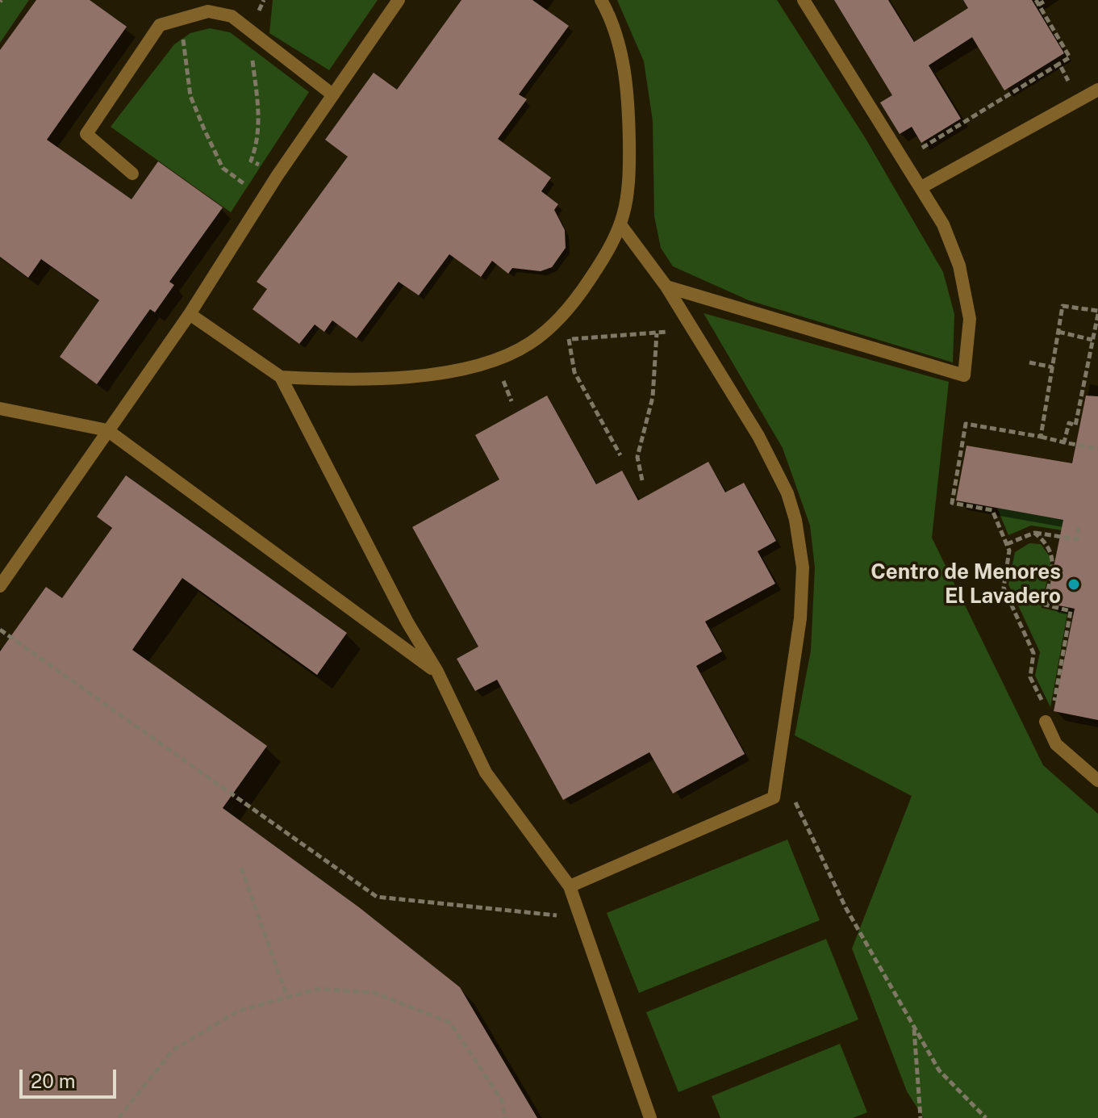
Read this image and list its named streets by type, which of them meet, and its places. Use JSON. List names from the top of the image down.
{
  "places": ["Centro de Menores El Lavadero"],
  "scale_bar": "20 m"
}
